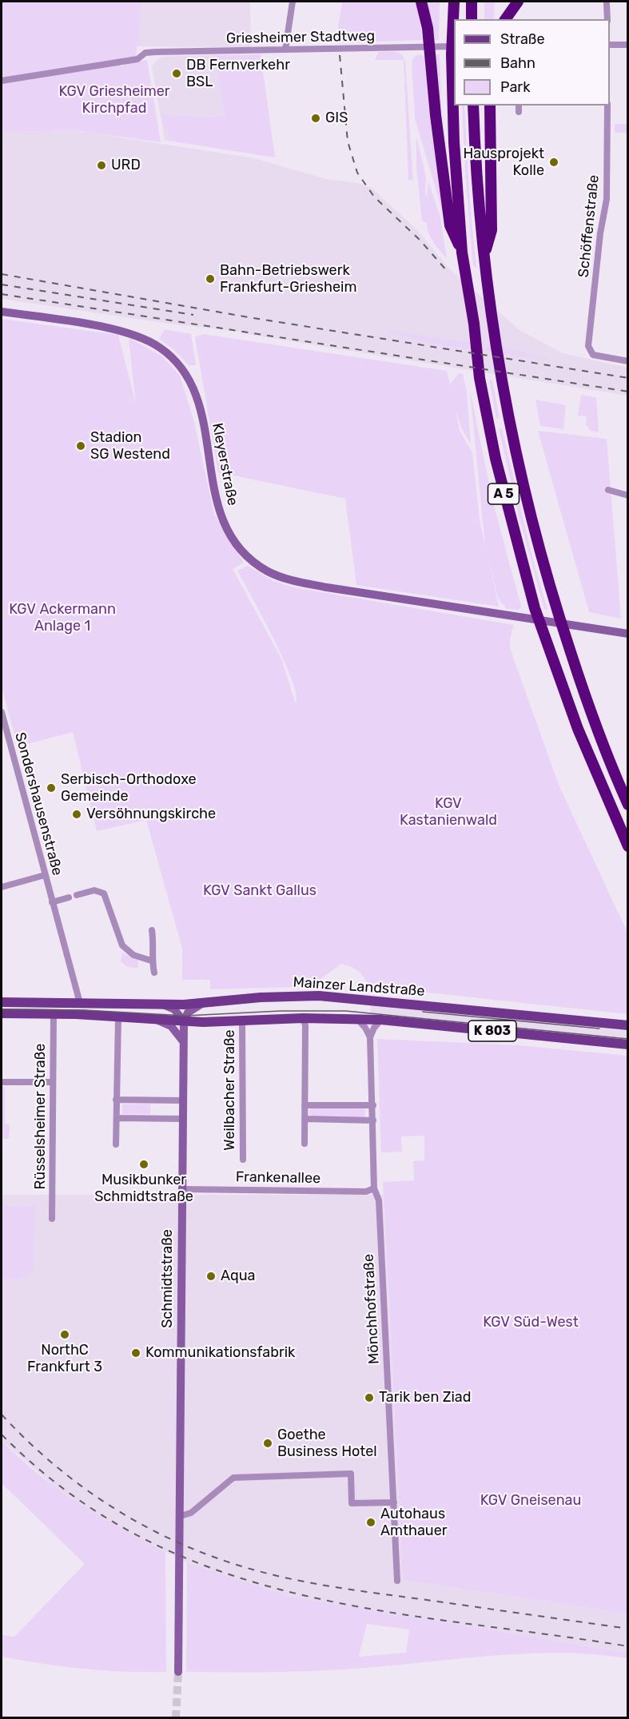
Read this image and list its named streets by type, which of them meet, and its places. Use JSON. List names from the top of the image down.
{
  "streets": {
    "highway": ["A 5"],
    "main road": ["Mainzer Landstraße", "K 803"],
    "street": [
      "Griesheimer Stadtweg",
      "Schöffenstraße",
      "Kleyerstraße",
      "Sondershausenstraße",
      "Weilbacher Straße",
      "Rüsselsheimer Straße",
      "Frankenallee",
      "Schmidtstraße",
      "Mönchhofstraße"
    ]
  },
  "crossings": [
    ["Griesheimer Stadtweg", "A 5"],
    ["Sondershausenstraße", "Mainzer Landstraße"],
    ["Frankenallee", "Schmidtstraße"],
    ["Frankenallee", "Mönchhofstraße"]
  ],
  "parks": [
    "KGV Griesheimer Kirchpfad",
    "KGV Ackermann Anlage 1",
    "KGV Kastanienwald",
    "KGV Sankt Gallus",
    "KGV Süd-West",
    "KGV Gneisenau"
  ],
  "places": [
    "DB Fernverkehr BSL",
    "GIS",
    "Hausprojekt Kolle",
    "URD",
    "Bahn-Betriebswerk Frankfurt-Griesheim",
    "Stadion SG Westend",
    "Serbisch-Orthodoxe Gemeinde",
    "Versöhnungskirche",
    "Musikbunker Schmidtstraße",
    "Aqua",
    "NorthC Frankfurt 3",
    "Kommunikationsfabrik",
    "Tarik ben Ziad",
    "Goethe Business Hotel",
    "Autohaus Amthauer"
  ],
  "legend": ["Straße", "Bahn", "Park"]
}
